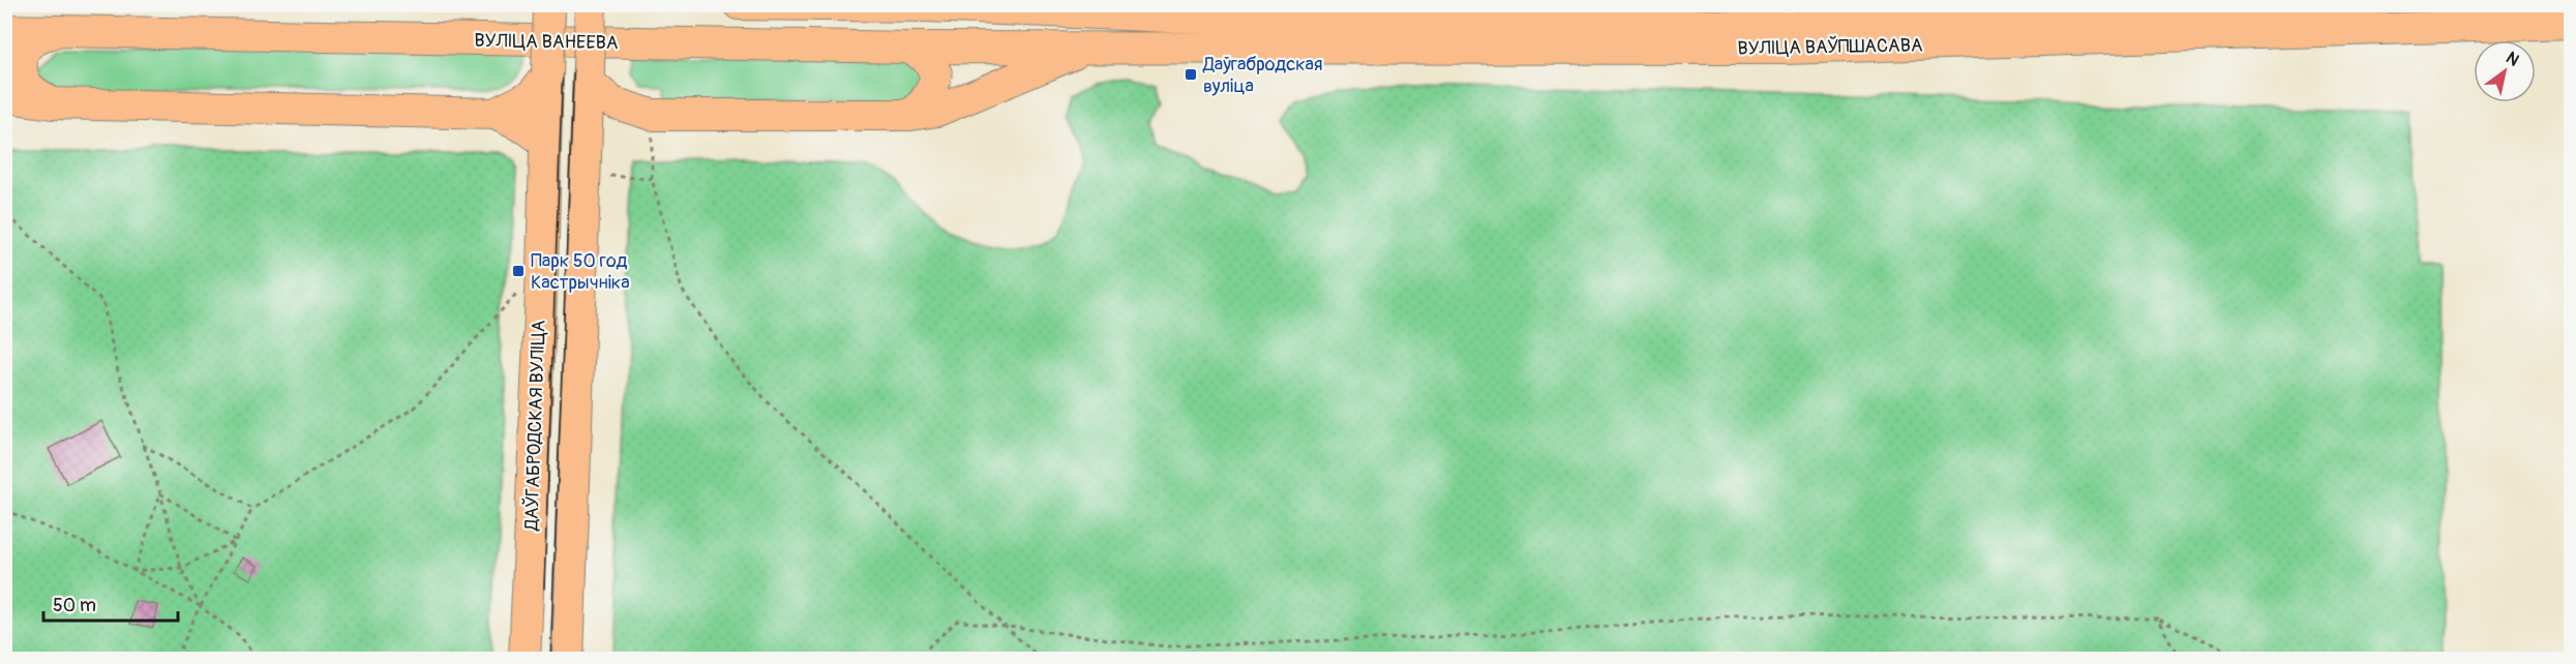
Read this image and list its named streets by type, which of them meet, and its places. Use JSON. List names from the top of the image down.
{
  "streets": {
    "main road": ["ВУЛІЦА ВАНЕЕВА", "ВУЛІЦА ВАЎПШАСАВА", "ДАЎГАБРОДСКАЯ ВУЛІЦА"]
  },
  "crossings": [
    ["ВУЛІЦА ВАНЕЕВА", "ВУЛІЦА ВАЎПШАСАВА"]
  ],
  "places": {
    "transit": ["Даўгабродская вуліца", "Парк 50 год Кастрычніка"]
  },
  "scale_bar": "50 m",
  "north": "top right"
}
